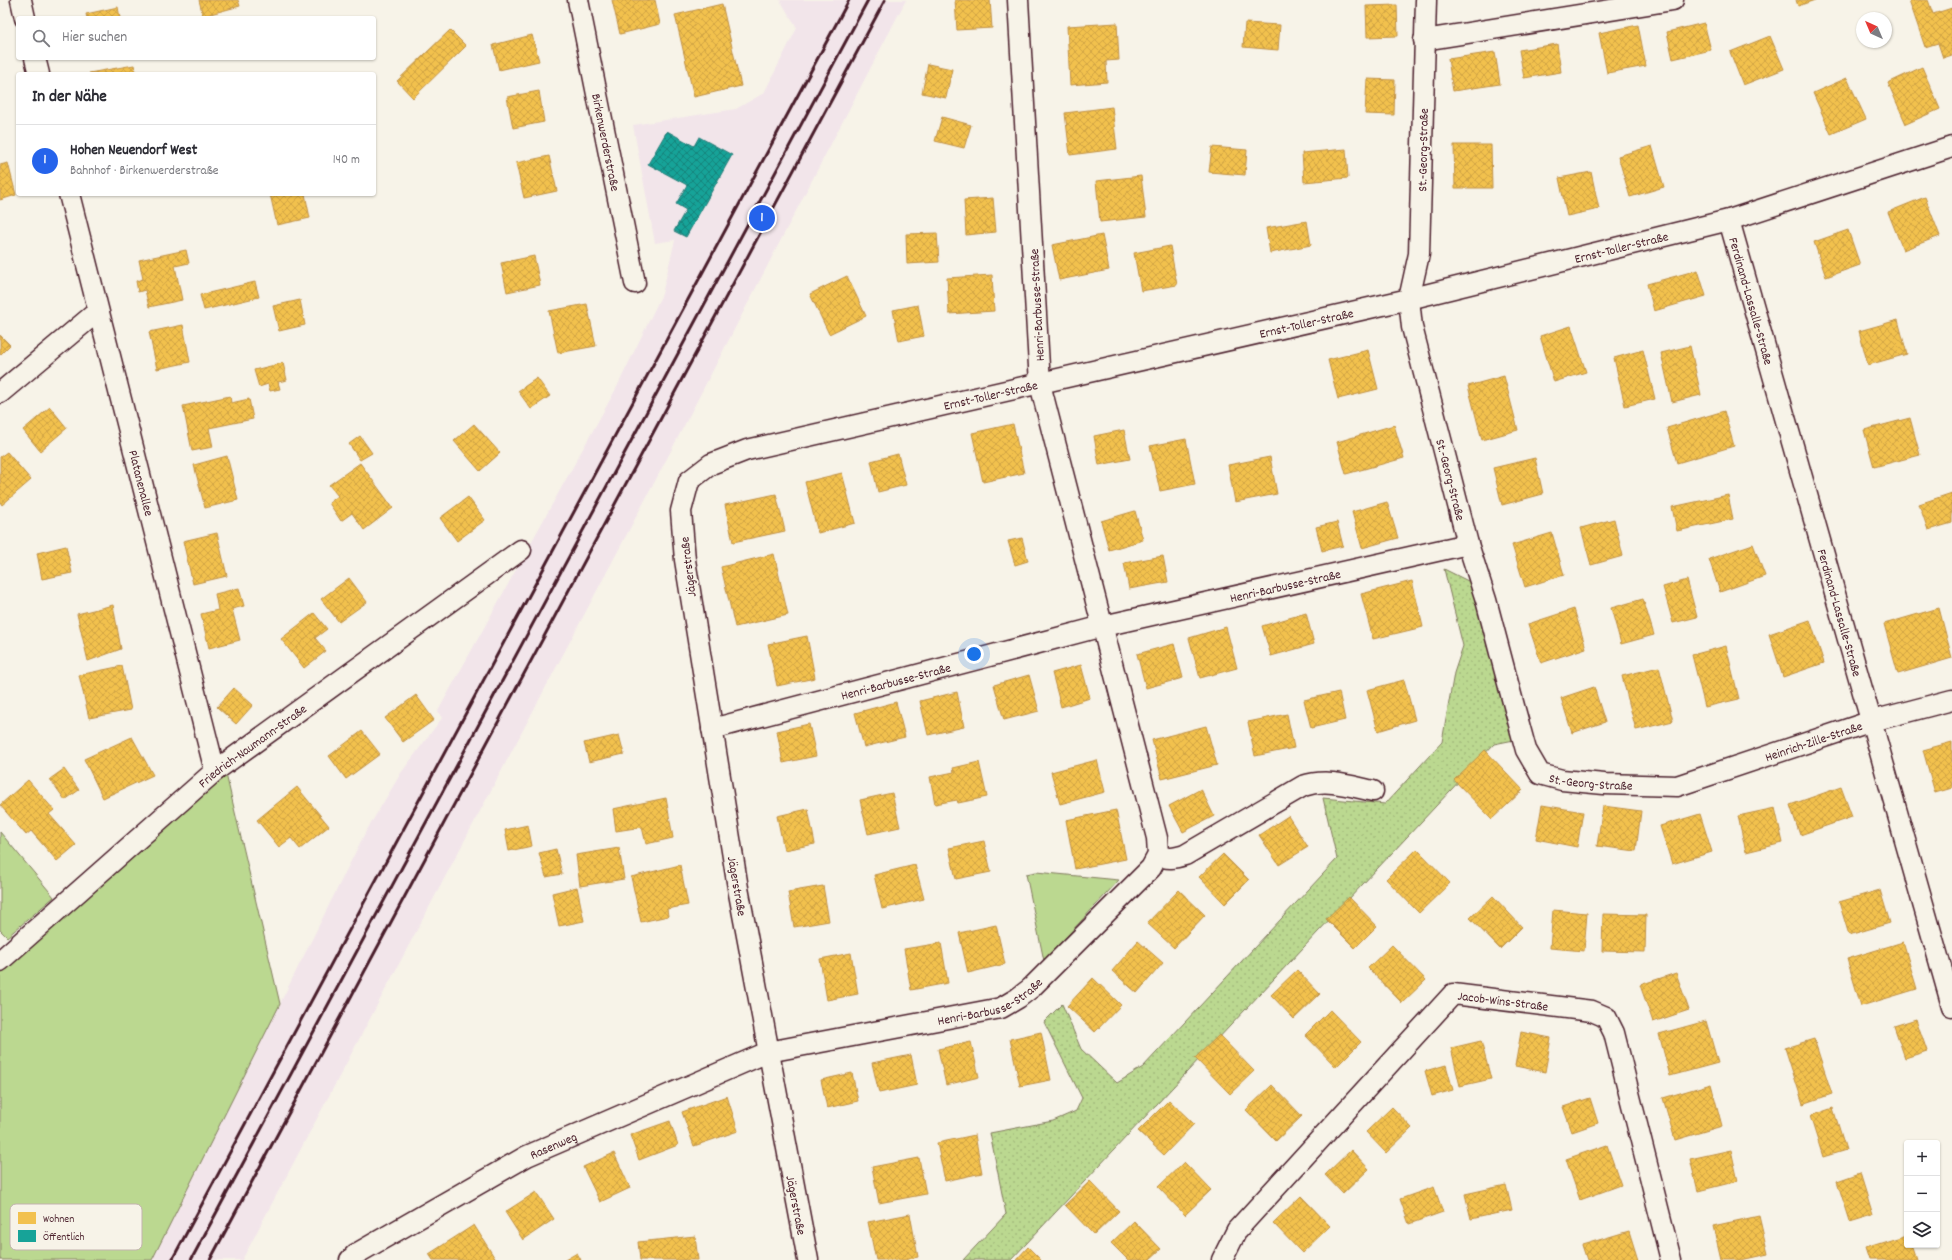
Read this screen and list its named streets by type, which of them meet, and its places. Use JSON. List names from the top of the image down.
{
  "streets": {
    "street": [
      "Birkenwerderstraße",
      "St.-Georg-Straße",
      "Ernst-Toller-Straße",
      "Ferdinand-Lassalle-Straße",
      "Henri-Barbusse-Straße",
      "Platanenallee",
      "Jägerstraße",
      "Heinrich-Zille-Straße",
      "Friedrich-Naumann-Straße",
      "Jacob-Wins-Straße",
      "Rasenweg"
    ]
  },
  "crossings": [
    ["St.-Georg-Straße", "Ernst-Toller-Straße"],
    ["St.-Georg-Straße", "Henri-Barbusse-Straße"],
    ["St.-Georg-Straße", "Heinrich-Zille-Straße"],
    ["Ernst-Toller-Straße", "Ferdinand-Lassalle-Straße"],
    ["Ernst-Toller-Straße", "Henri-Barbusse-Straße"],
    ["Ernst-Toller-Straße", "Jägerstraße"],
    ["Ferdinand-Lassalle-Straße", "Heinrich-Zille-Straße"],
    ["Henri-Barbusse-Straße", "Jägerstraße"],
    ["Henri-Barbusse-Straße", "Rasenweg"],
    ["Platanenallee", "Friedrich-Naumann-Straße"],
    ["Jägerstraße", "Rasenweg"]
  ],
  "legend": ["Wohnen", "Öffentlich"],
  "north": "top left",
  "page": {
    "search": "Hier suchen",
    "heading": "In der Nähe",
    "list": [
      {
        "mark": "1",
        "name": "Hohen Neuendorf West",
        "note": "Bahnhof · Birkenwerderstraße",
        "value": "140 m"
      }
    ],
    "pins": "1",
    "map_buttons": ["+", "−"]
  }
}
